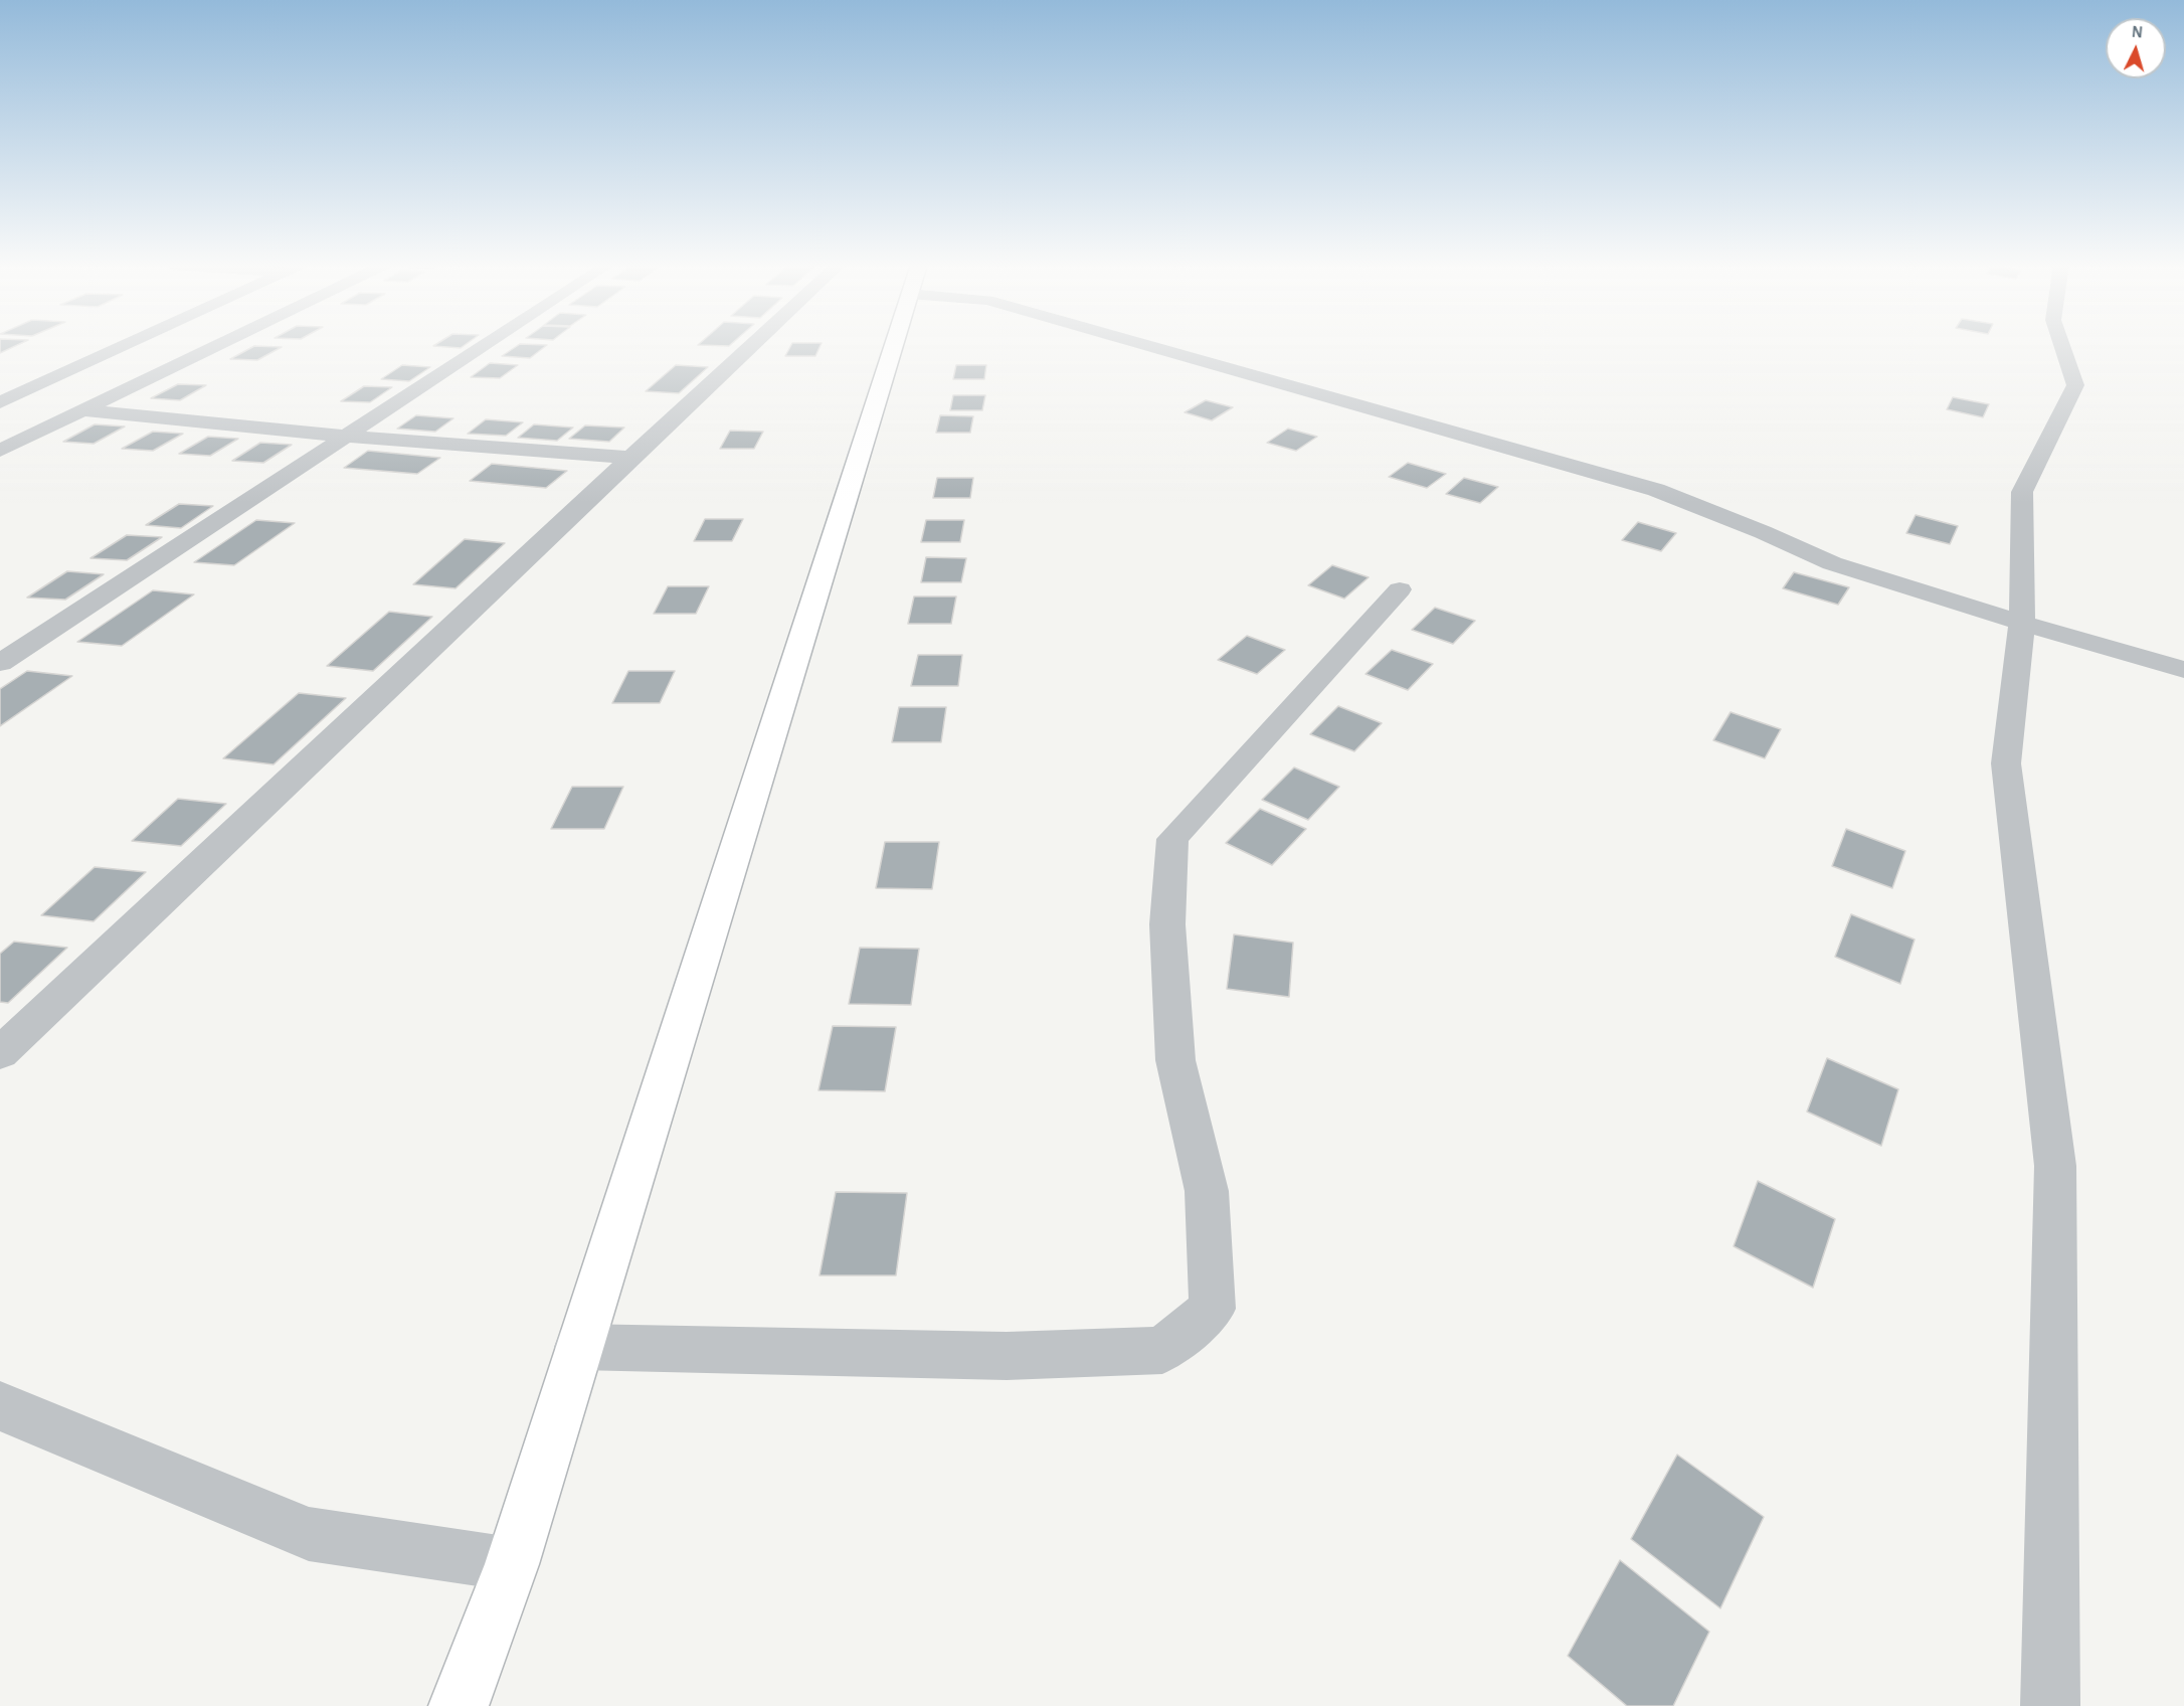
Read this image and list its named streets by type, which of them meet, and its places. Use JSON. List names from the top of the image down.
{
  "north": "top"
}
